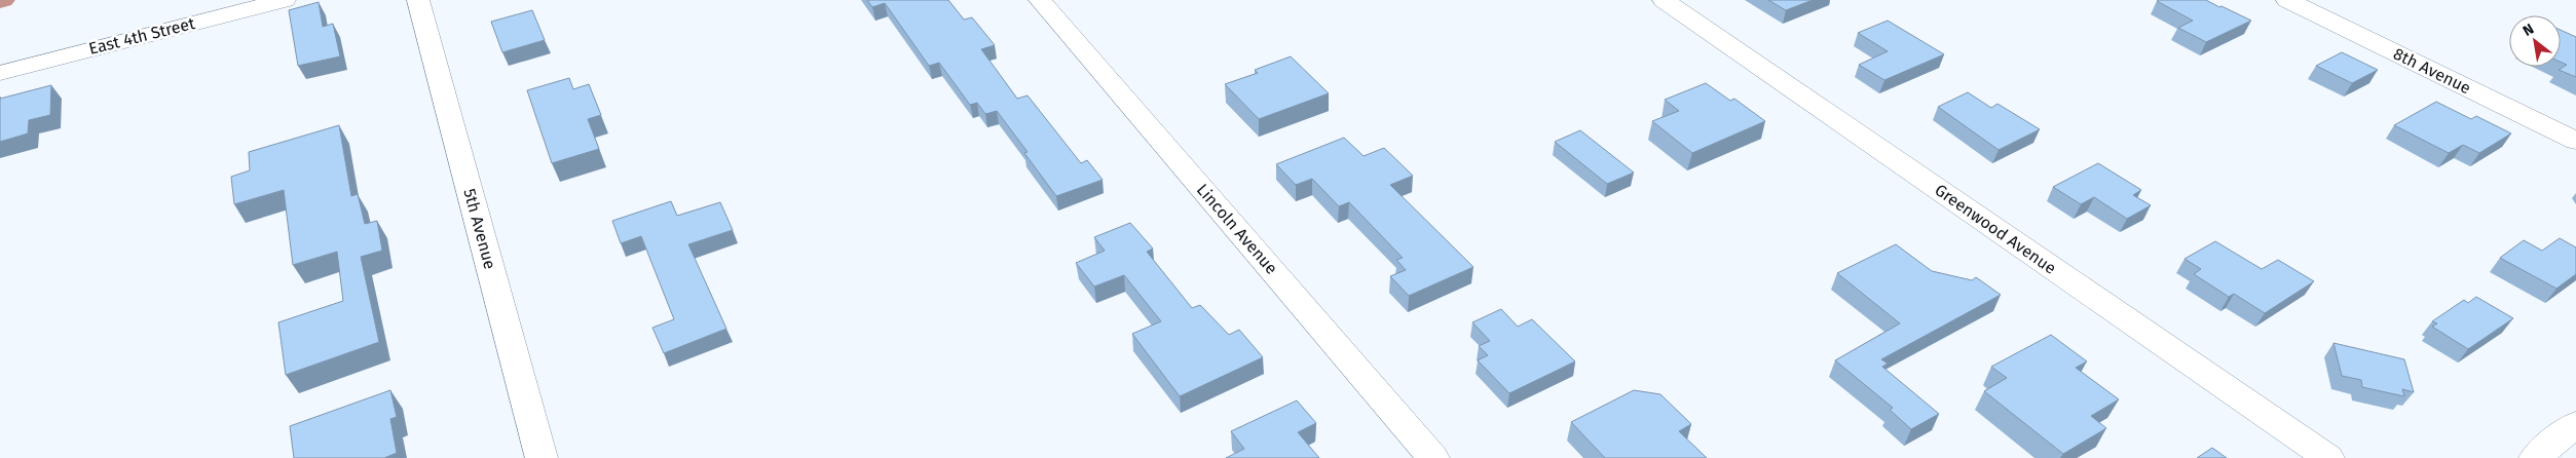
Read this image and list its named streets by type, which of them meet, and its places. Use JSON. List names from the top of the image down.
{
  "streets": {
    "street": [
      "East 4th Street",
      "8th Avenue",
      "5th Avenue",
      "Lincoln Avenue",
      "Greenwood Avenue"
    ]
  },
  "north": "top left"
}
